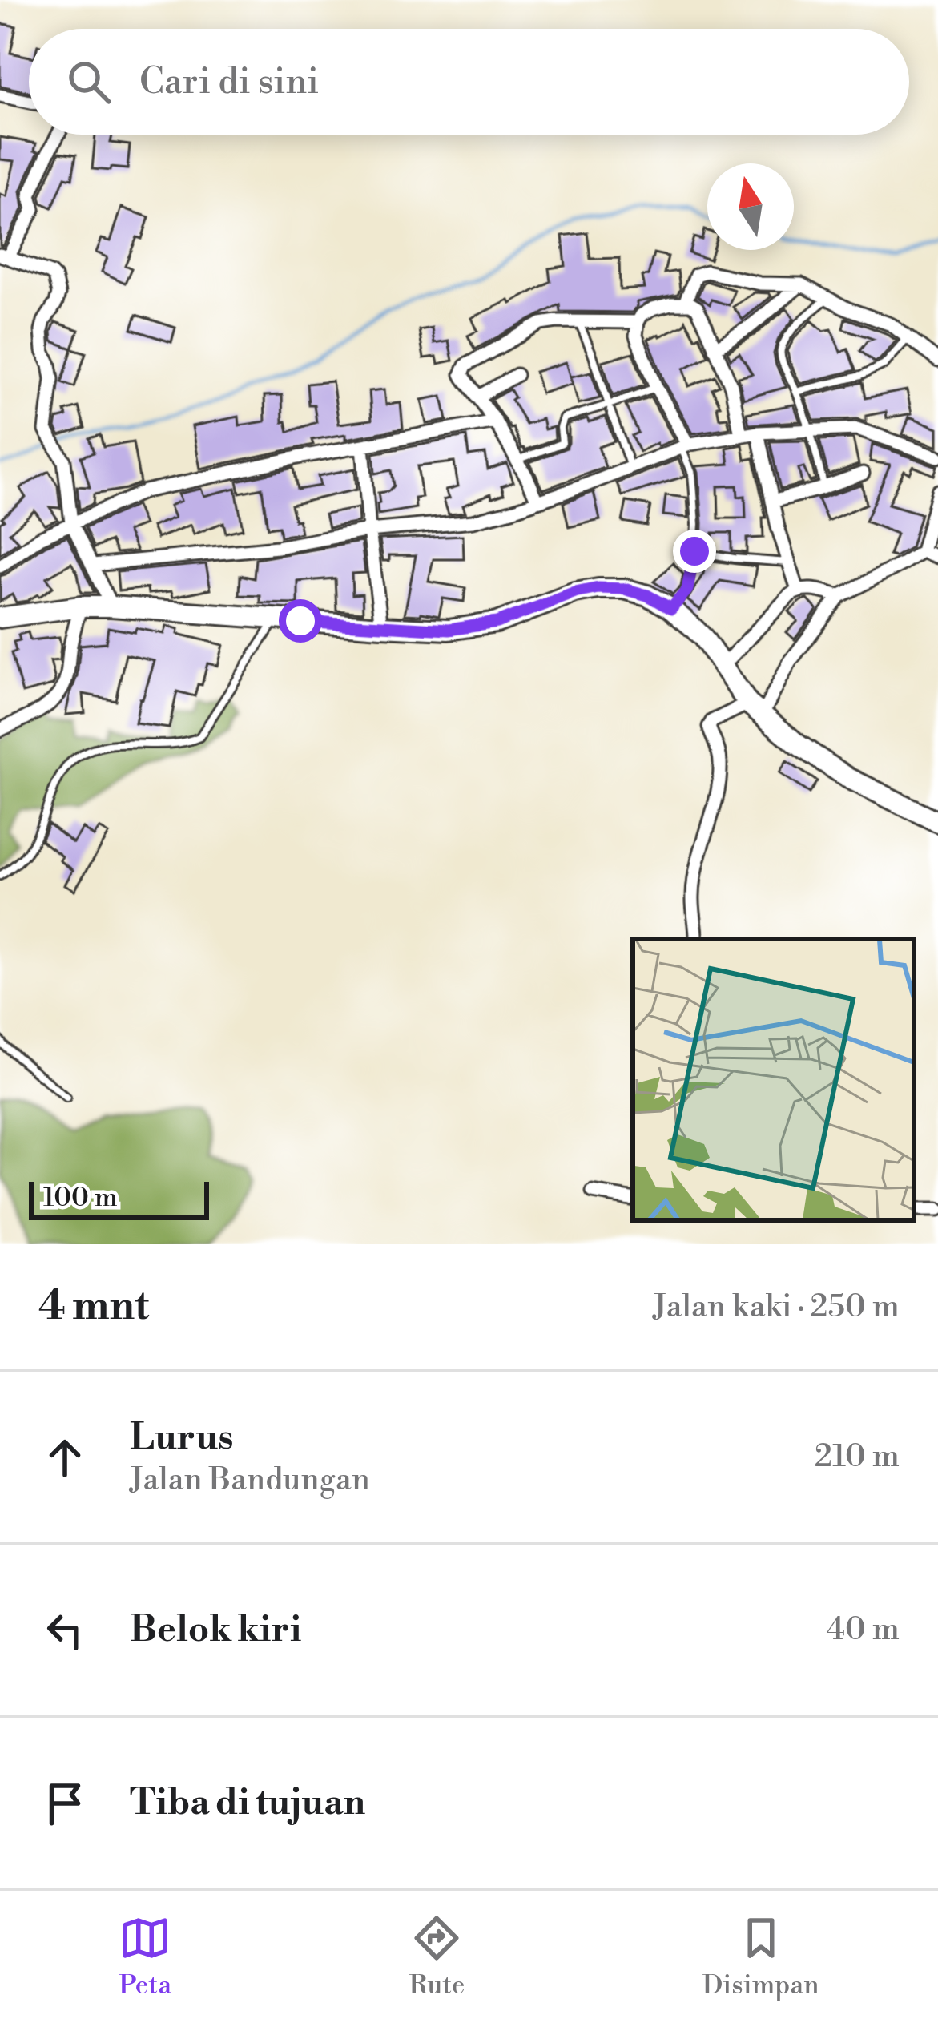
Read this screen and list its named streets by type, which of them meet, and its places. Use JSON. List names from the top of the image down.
{
  "scale_bar": "100 m",
  "north": "top",
  "page": {
    "search": "Cari di sini",
    "scale": "100 m",
    "heading": ["4 mnt", "Jalan kaki · 250 m"],
    "list": [
      ["Lurus", "Jalan Bandungan", "210 m"],
      ["Belok kiri", "40 m"],
      "Tiba di tujuan"
    ],
    "nav": ["Peta", "Rute", "Disimpan"]
  }
}
